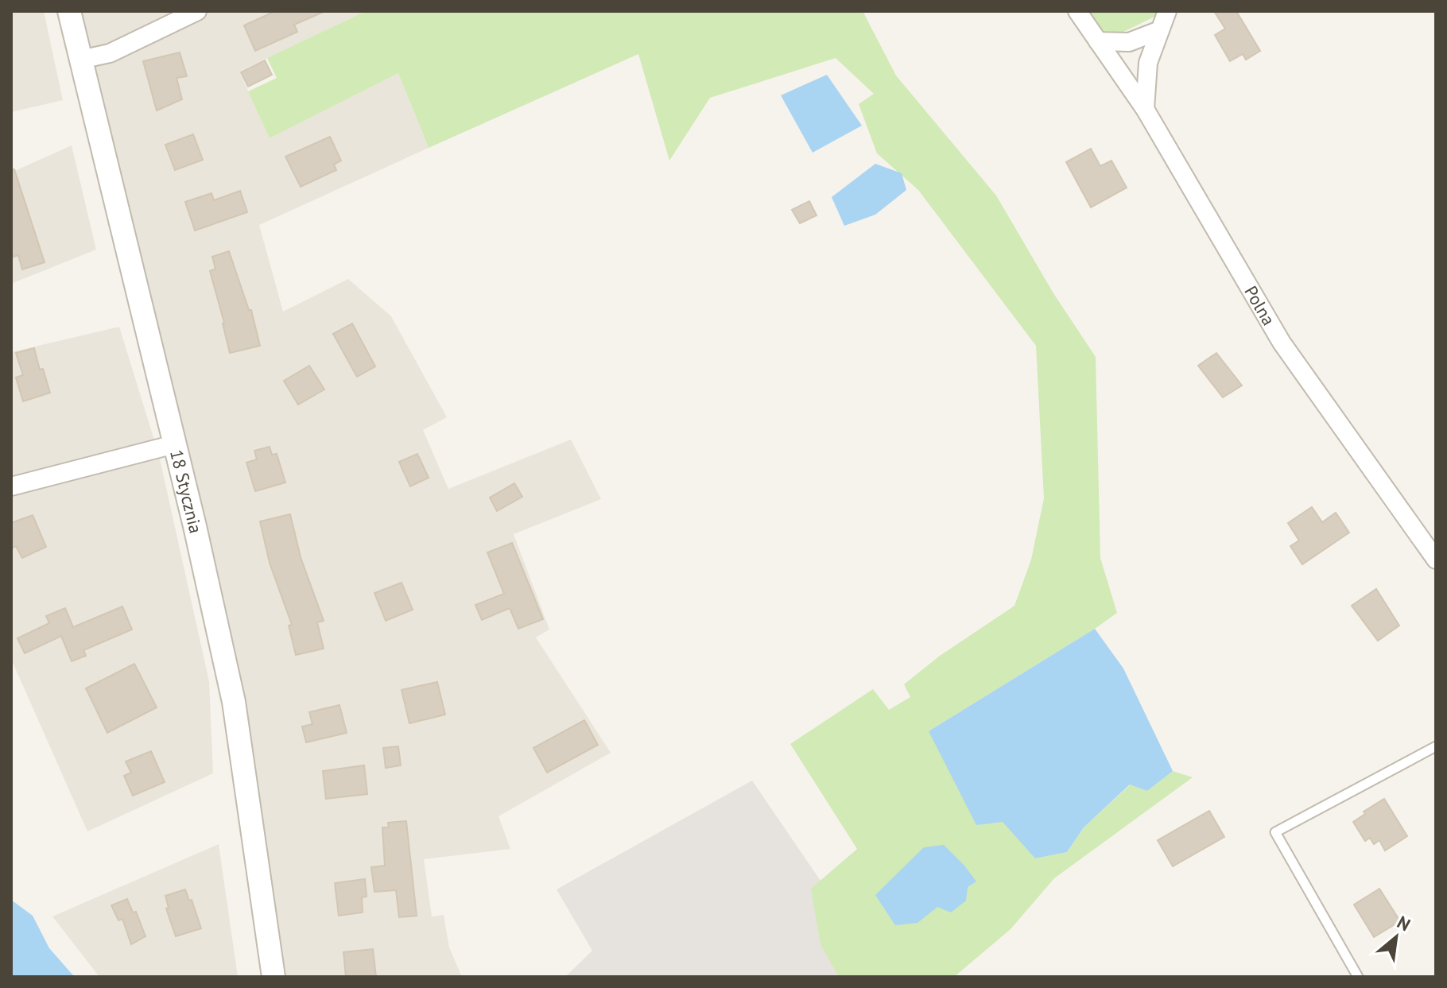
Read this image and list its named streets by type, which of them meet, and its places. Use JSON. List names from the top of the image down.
{
  "streets": {
    "street": ["Polna", "18 Stycznia"]
  },
  "north": "top right"
}
